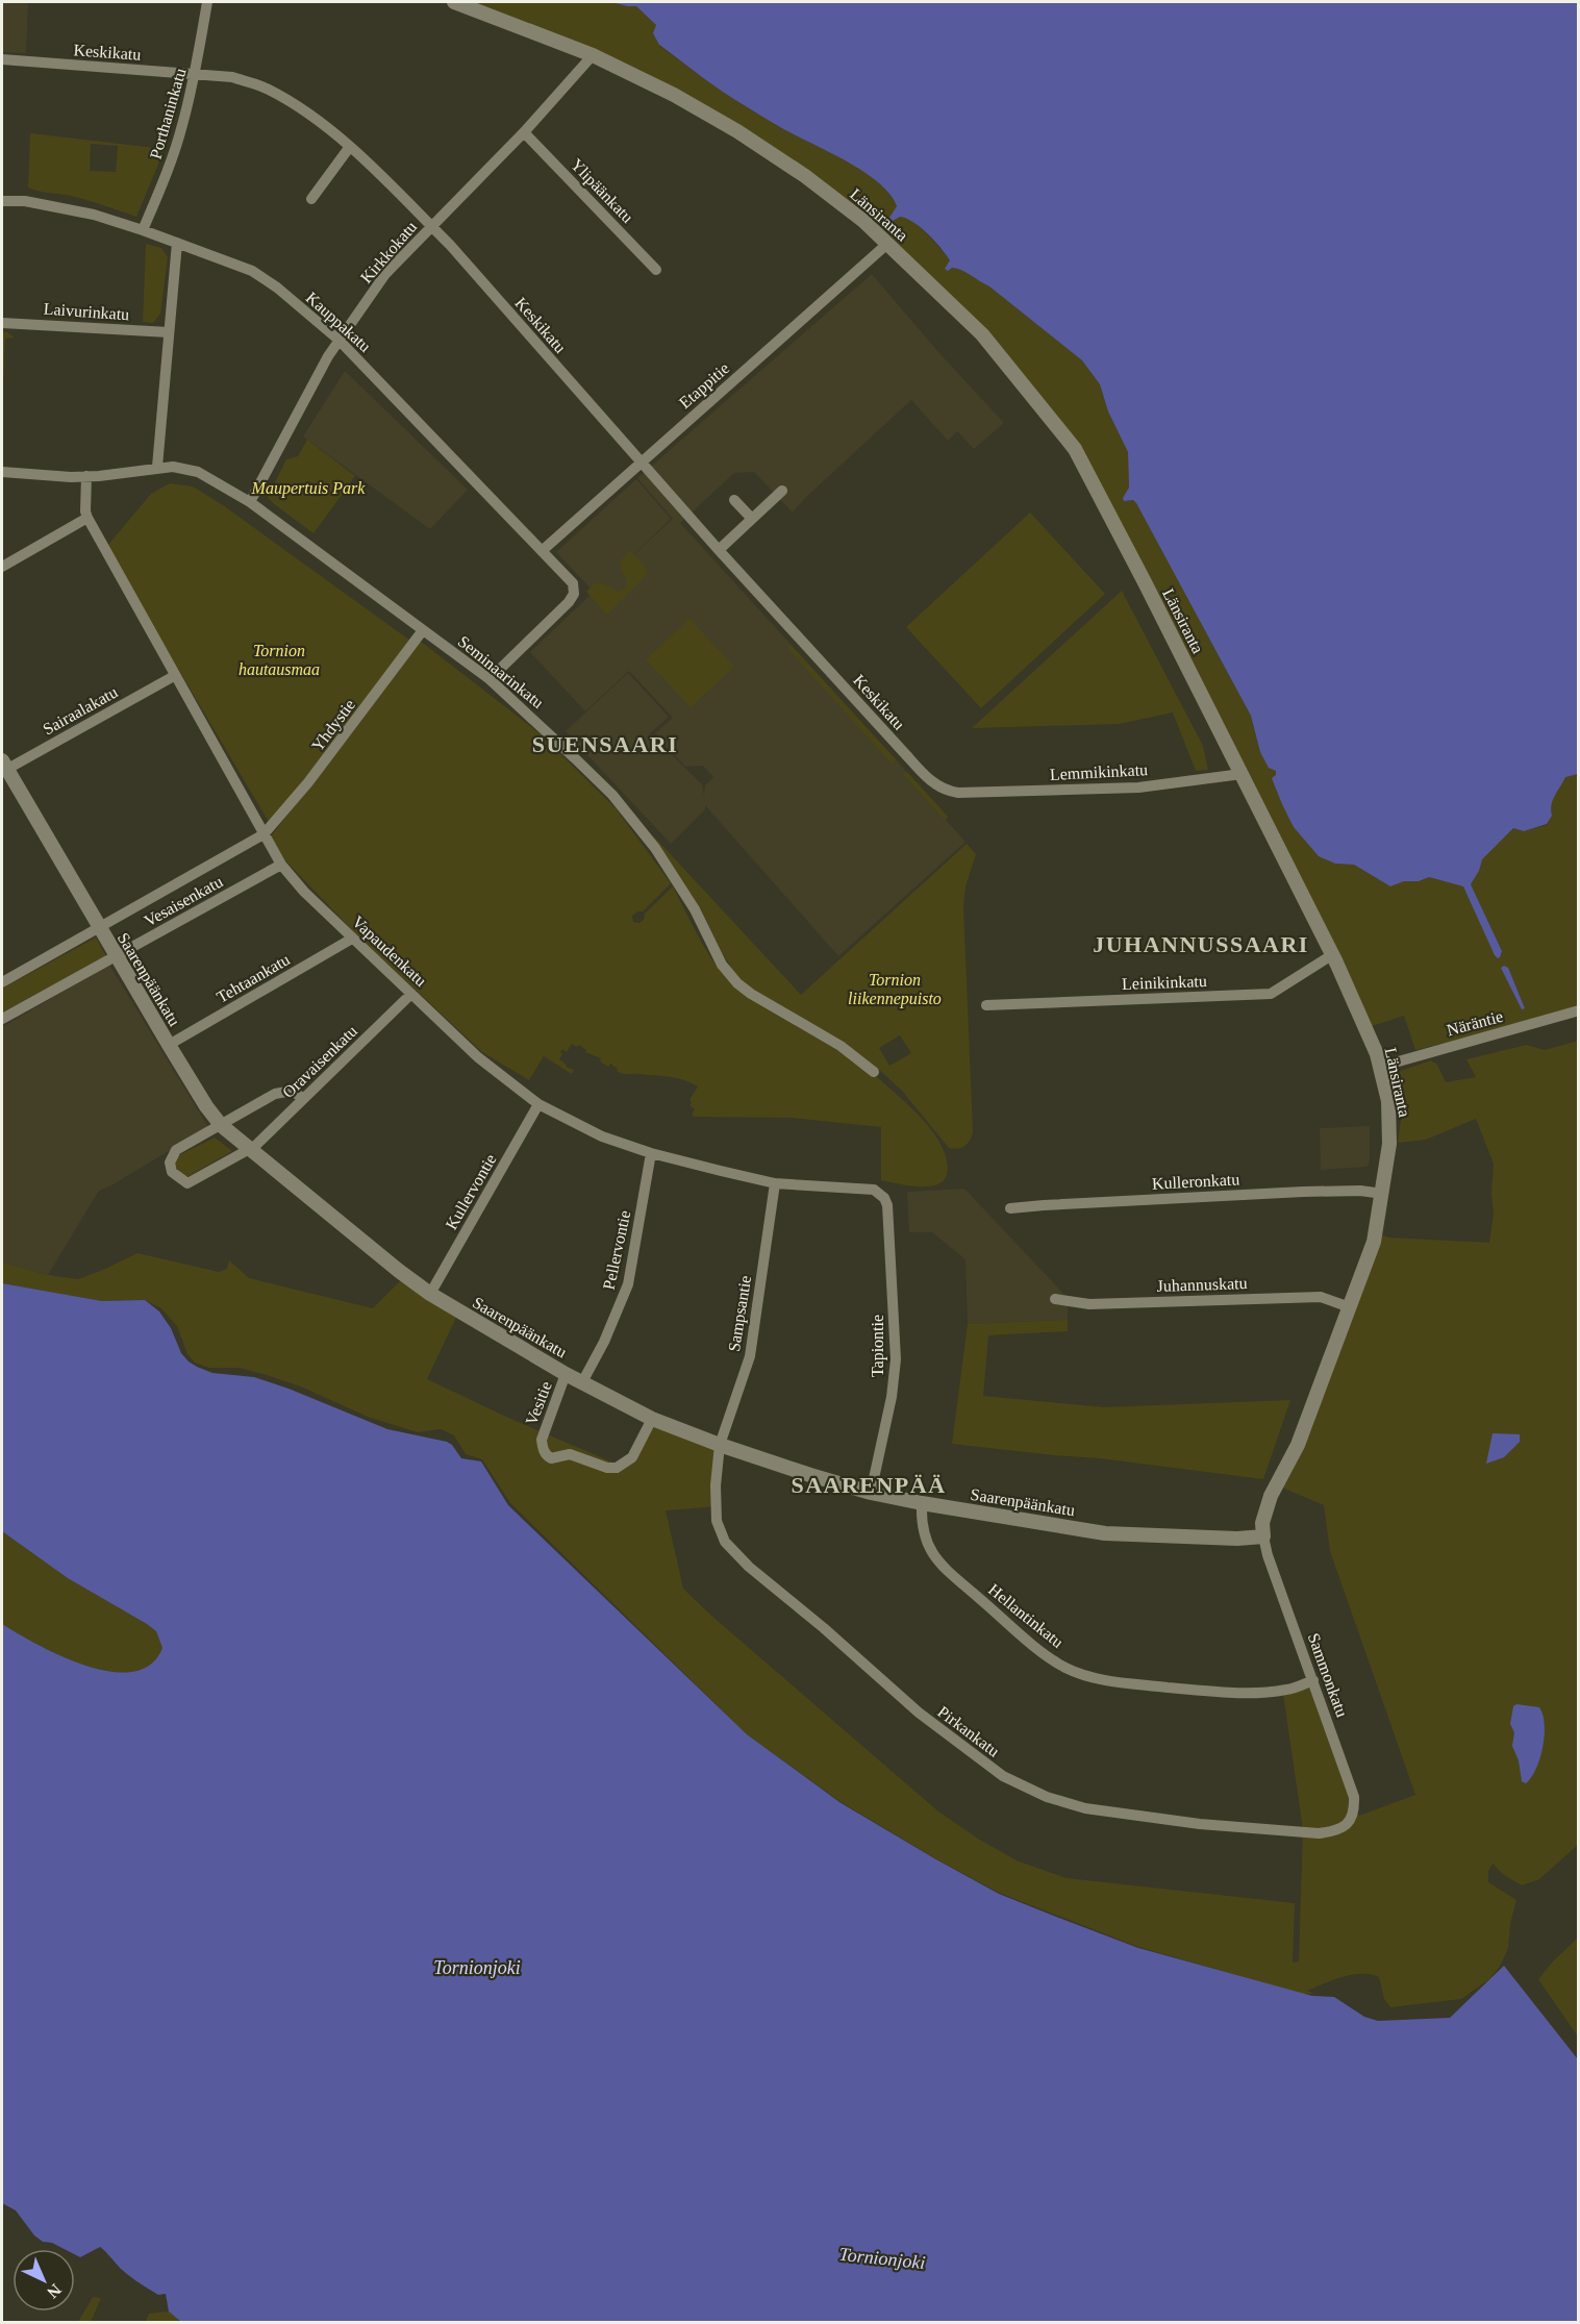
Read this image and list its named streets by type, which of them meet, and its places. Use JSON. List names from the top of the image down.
{
  "streets": {
    "street": [
      "Keskikatu",
      "Porthaninkatu",
      "Ylipäänkatu",
      "Länsiranta",
      "Kirkkokatu",
      "Laivurinkatu",
      "Kauppakatu",
      "Etappitie",
      "Seminaarinkatu",
      "Sairaalakatu",
      "Yhdystie",
      "Lemmikinkatu",
      "Vesaisenkatu",
      "Vapaudenkatu",
      "Tehtaankatu",
      "Saarenpäänkatu",
      "Leinikinkatu",
      "Näräntie",
      "Oravaisenkatu",
      "Kulleronkatu",
      "Kullervontie",
      "Pellervontie",
      "Juhannuskatu",
      "Sampsantie",
      "Tapiontie",
      "Vesitie",
      "Hellantinkatu",
      "Sammonkatu",
      "Pirkankatu"
    ]
  },
  "crossings": [
    ["Keskikatu", "Porthaninkatu"],
    ["Keskikatu", "Kirkkokatu"],
    ["Keskikatu", "Etappitie"],
    ["Keskikatu", "Lemmikinkatu"],
    ["Porthaninkatu", "Kauppakatu"],
    ["Ylipäänkatu", "Kirkkokatu"],
    ["Länsiranta", "Kirkkokatu"],
    ["Länsiranta", "Etappitie"],
    ["Länsiranta", "Lemmikinkatu"],
    ["Länsiranta", "Saarenpäänkatu"],
    ["Länsiranta", "Leinikinkatu"],
    ["Länsiranta", "Näräntie"],
    ["Länsiranta", "Kulleronkatu"],
    ["Länsiranta", "Juhannuskatu"],
    ["Länsiranta", "Sammonkatu"],
    ["Kirkkokatu", "Kauppakatu"],
    ["Kirkkokatu", "Seminaarinkatu"],
    ["Kauppakatu", "Etappitie"],
    ["Kauppakatu", "Seminaarinkatu"],
    ["Seminaarinkatu", "Yhdystie"],
    ["Seminaarinkatu", "Vapaudenkatu"],
    ["Sairaalakatu", "Vapaudenkatu"],
    ["Sairaalakatu", "Saarenpäänkatu"],
    ["Yhdystie", "Vesaisenkatu"],
    ["Yhdystie", "Vapaudenkatu"],
    ["Vesaisenkatu", "Vapaudenkatu"],
    ["Vesaisenkatu", "Saarenpäänkatu"],
    ["Vapaudenkatu", "Tehtaankatu"],
    ["Vapaudenkatu", "Oravaisenkatu"],
    ["Vapaudenkatu", "Kullervontie"],
    ["Vapaudenkatu", "Pellervontie"],
    ["Vapaudenkatu", "Sampsantie"],
    ["Vapaudenkatu", "Tapiontie"],
    ["Tehtaankatu", "Saarenpäänkatu"],
    ["Saarenpäänkatu", "Oravaisenkatu"],
    ["Saarenpäänkatu", "Kullervontie"],
    ["Saarenpäänkatu", "Pellervontie"],
    ["Saarenpäänkatu", "Sampsantie"],
    ["Saarenpäänkatu", "Tapiontie"],
    ["Saarenpäänkatu", "Vesitie"],
    ["Saarenpäänkatu", "Hellantinkatu"],
    ["Saarenpäänkatu", "Sammonkatu"],
    ["Saarenpäänkatu", "Pirkankatu"],
    ["Sampsantie", "Pirkankatu"],
    ["Hellantinkatu", "Sammonkatu"],
    ["Sammonkatu", "Pirkankatu"]
  ],
  "districts": ["SUENSAARI", "JUHANNUSSAARI", "SAARENPÄÄ"],
  "water": ["Tornionjoki"],
  "parks": ["Maupertuis Park", "Tornion hautausmaa", "Tornion liikennepuisto"],
  "north": "bottom right"
}
